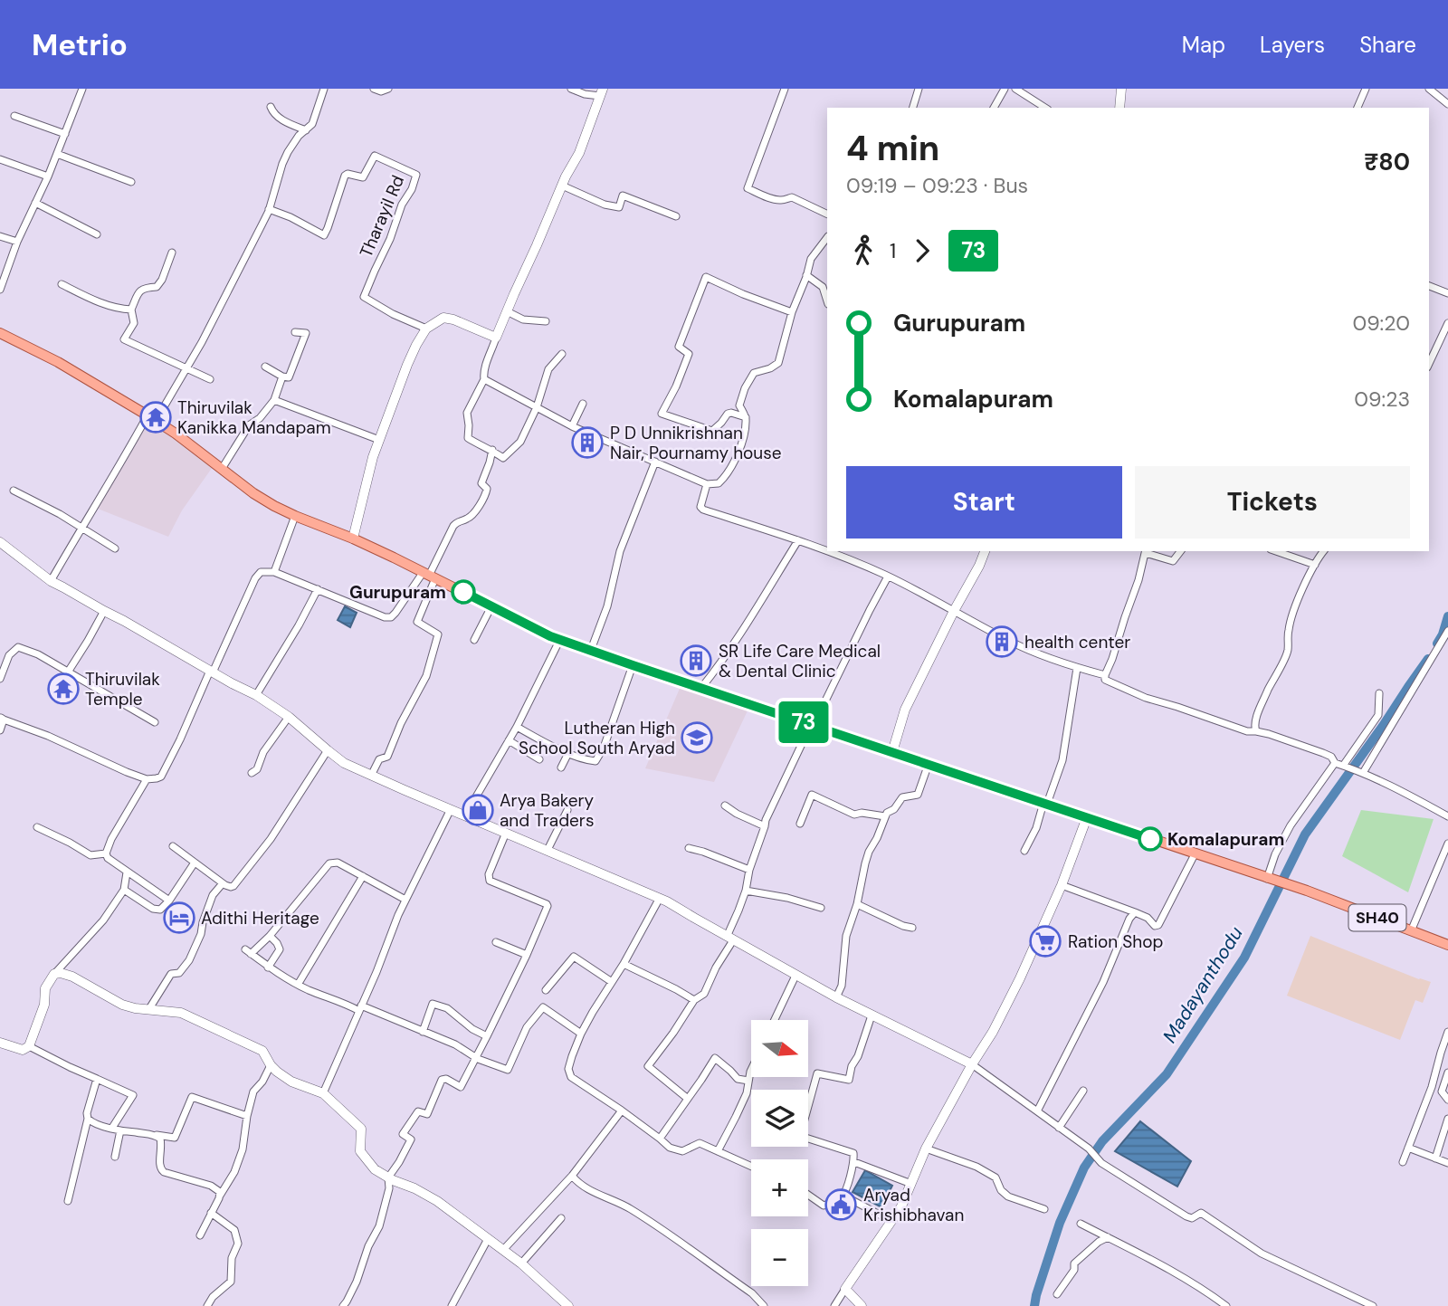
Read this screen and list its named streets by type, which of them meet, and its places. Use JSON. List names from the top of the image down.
{
  "streets": {
    "main road": ["SH40"],
    "street": ["Tharayil Rd"]
  },
  "water": ["Madayanthodu"],
  "places": {
    "temple": ["Thiruvilak Kanikka Mandapam", "Thiruvilak Temple"],
    "building": ["P D Unnikrishnan Nair, Pournamy house", "health center", "SR Life Care Medical & Dental Clinic"],
    "other": ["Gurupuram", "Komalapuram"],
    "school or university": ["Lutheran High School South Aryad"],
    "shop": ["Arya Bakery and Traders"],
    "hotel": ["Adithi Heritage"],
    "supermarket": ["Ration Shop"],
    "public building": ["Aryad Krishibhavan"]
  },
  "lines": ["bus line 73"],
  "north": "right",
  "page": {
    "header": "Metrio",
    "nav": ["Map", "Layers", "Share"],
    "on_map": "73",
    "heading": ["4 min", "09:19 – 09:23 · Bus", "₹80"],
    "legs": ["1", "73"],
    "list": [
      {
        "name": "Gurupuram",
        "value": "09:20"
      },
      {
        "name": "Komalapuram",
        "value": "09:23"
      }
    ],
    "buttons": ["Start", "Tickets"],
    "map_buttons": ["+", "−"]
  }
}
